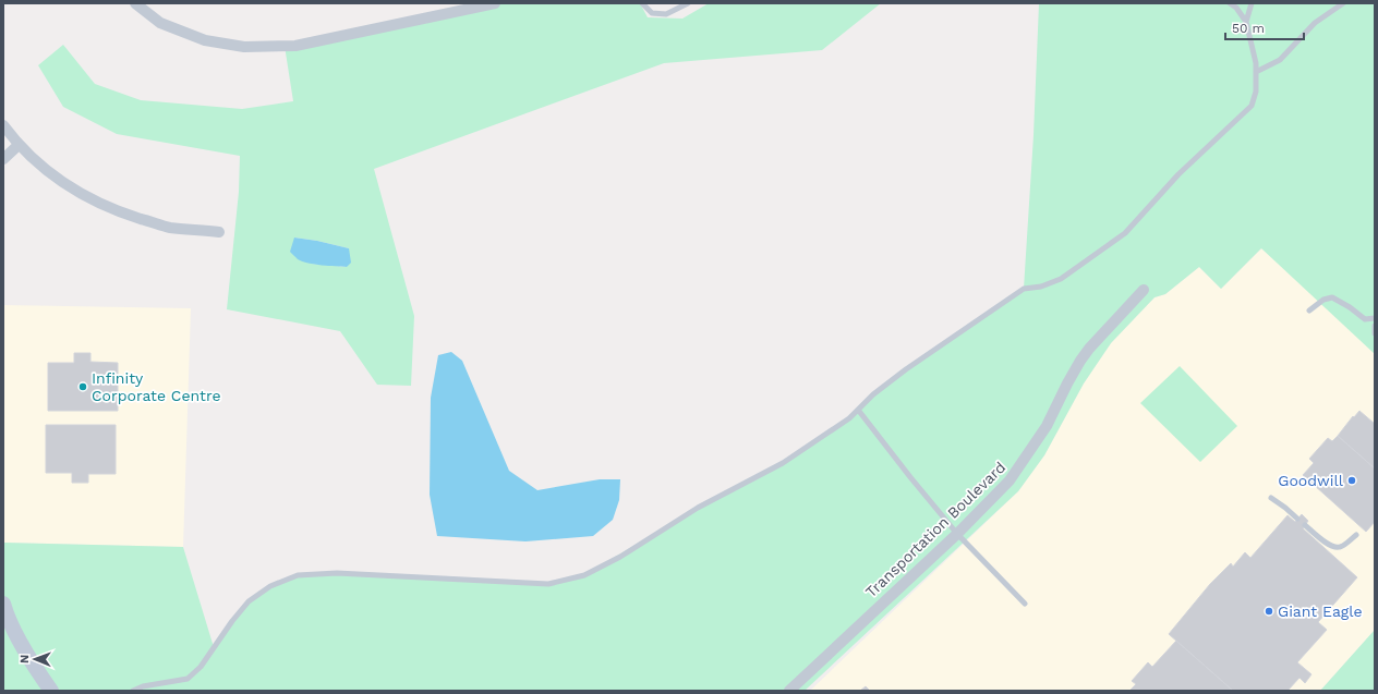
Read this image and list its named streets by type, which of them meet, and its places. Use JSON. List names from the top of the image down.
{
  "streets": {
    "street": ["Transportation Boulevard"]
  },
  "places": ["Infinity Corporate Centre", "Goodwill", "Giant Eagle"],
  "scale_bar": "50 m",
  "north": "left"
}
